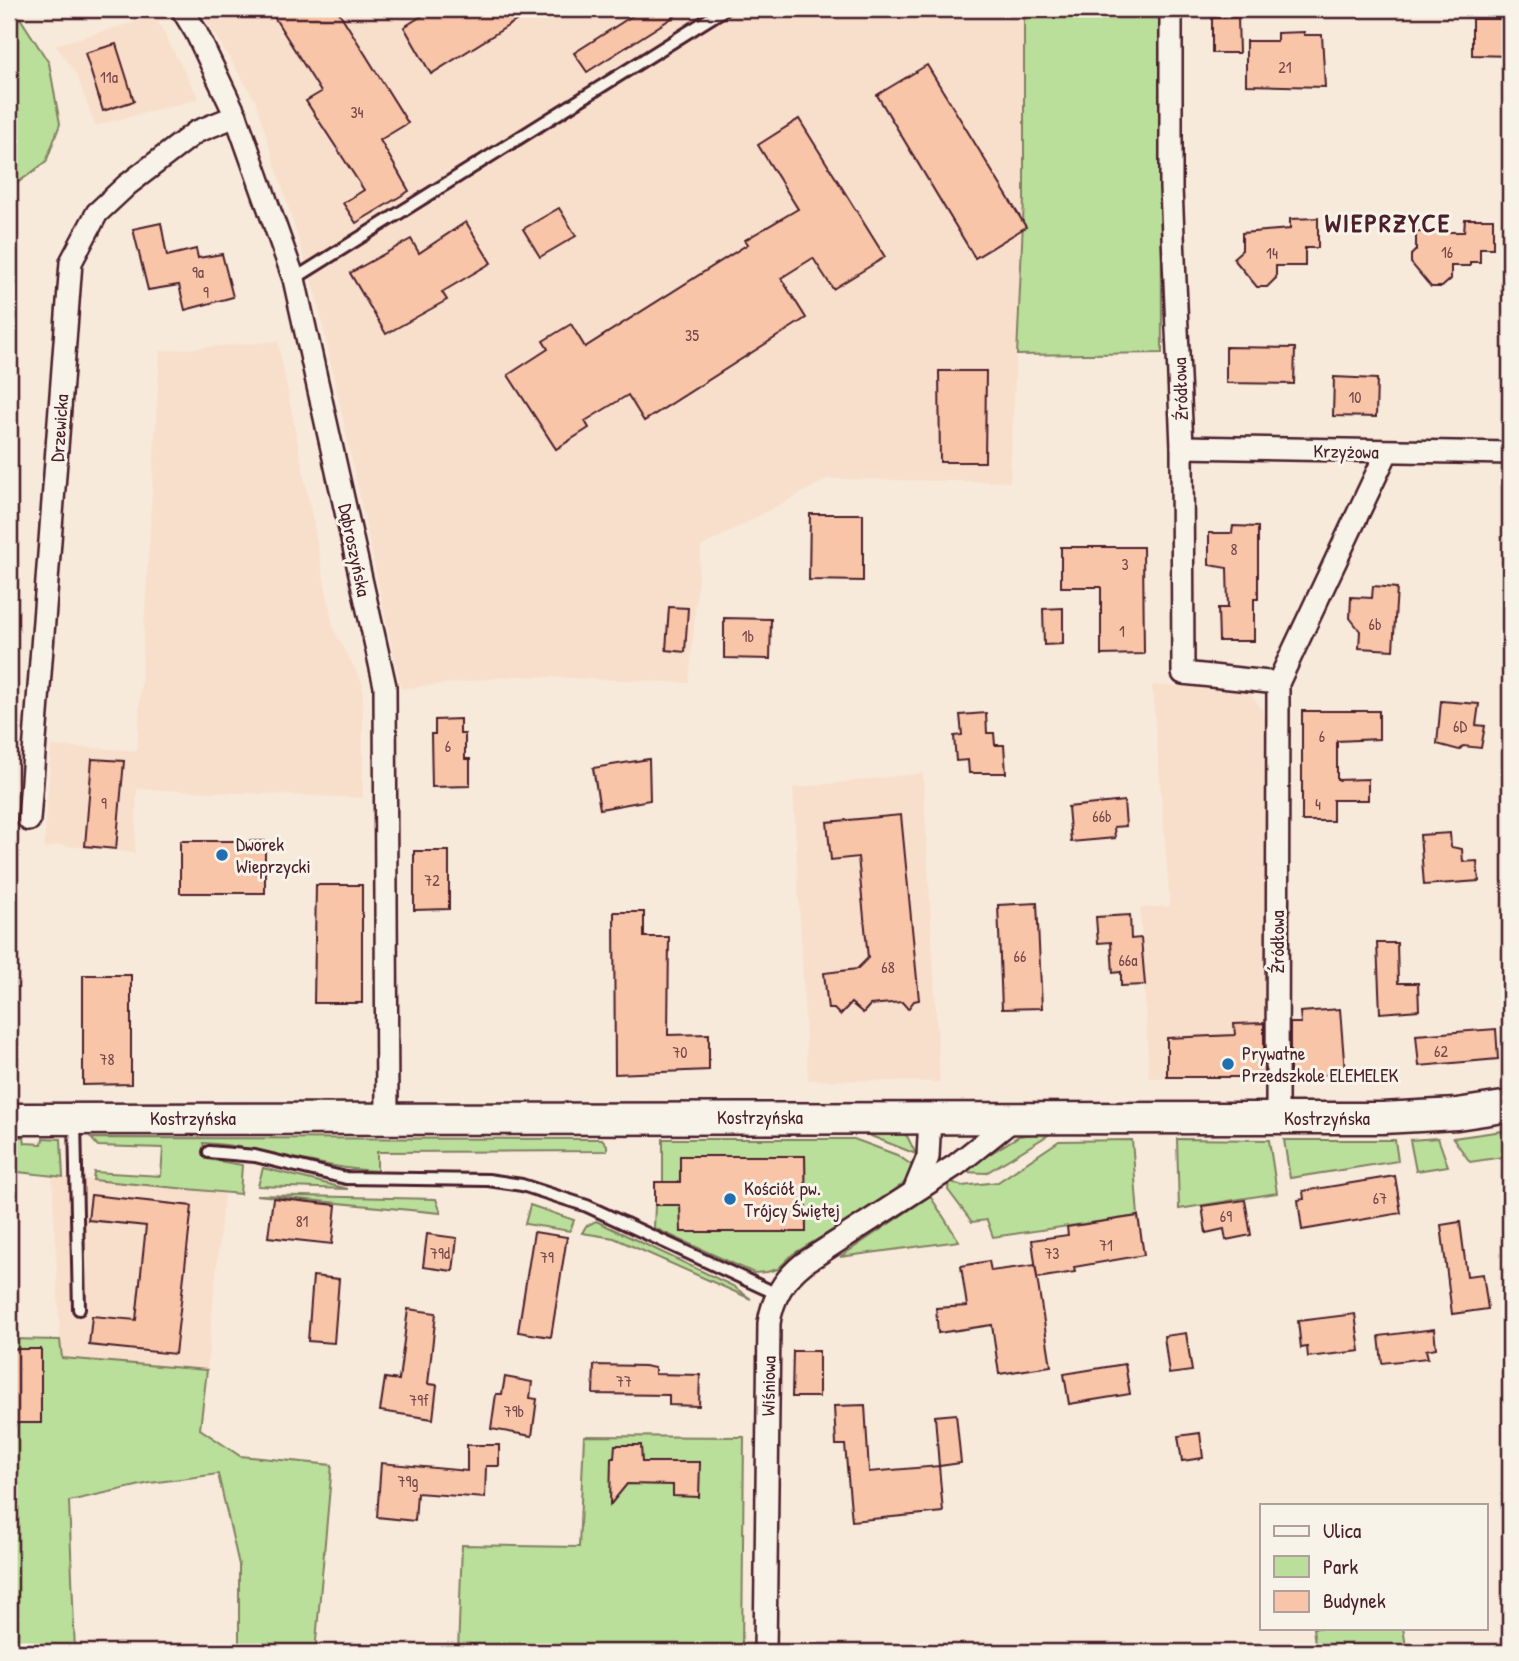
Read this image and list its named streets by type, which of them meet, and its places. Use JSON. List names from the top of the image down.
{
  "streets": {
    "main road": ["Kostrzyńska"],
    "street": [
      "Źródłowa",
      "Drzewicka",
      "Krzyżowa",
      "Dąbroszyńska",
      "Wiśniowa"
    ]
  },
  "crossings": [
    ["Źródłowa", "Krzyżowa"],
    ["Źródłowa", "Kostrzyńska"],
    ["Drzewicka", "Dąbroszyńska"],
    ["Dąbroszyńska", "Kostrzyńska"],
    ["Kostrzyńska", "Wiśniowa"]
  ],
  "districts": ["WIEPRZYCE"],
  "places": ["Dworek Wieprzycki", "Prywatne Przedszkole ELEMELEK", "Kościół pw. Trójcy Świętej"],
  "house_numbers": [
    "21",
    "11a",
    "34",
    "16",
    "14",
    "9a",
    "9",
    "35",
    "10",
    "8",
    "3",
    "6b",
    "1",
    "1b",
    "6D",
    "6",
    "6",
    "9",
    "4",
    "66b",
    "72",
    "66",
    "66a",
    "68",
    "62",
    "70",
    "78",
    "67",
    "69",
    "81",
    "71",
    "79d",
    "73",
    "79",
    "77",
    "79f",
    "79b",
    "79g"
  ],
  "legend": ["Ulica", "Park", "Budynek"]
}
